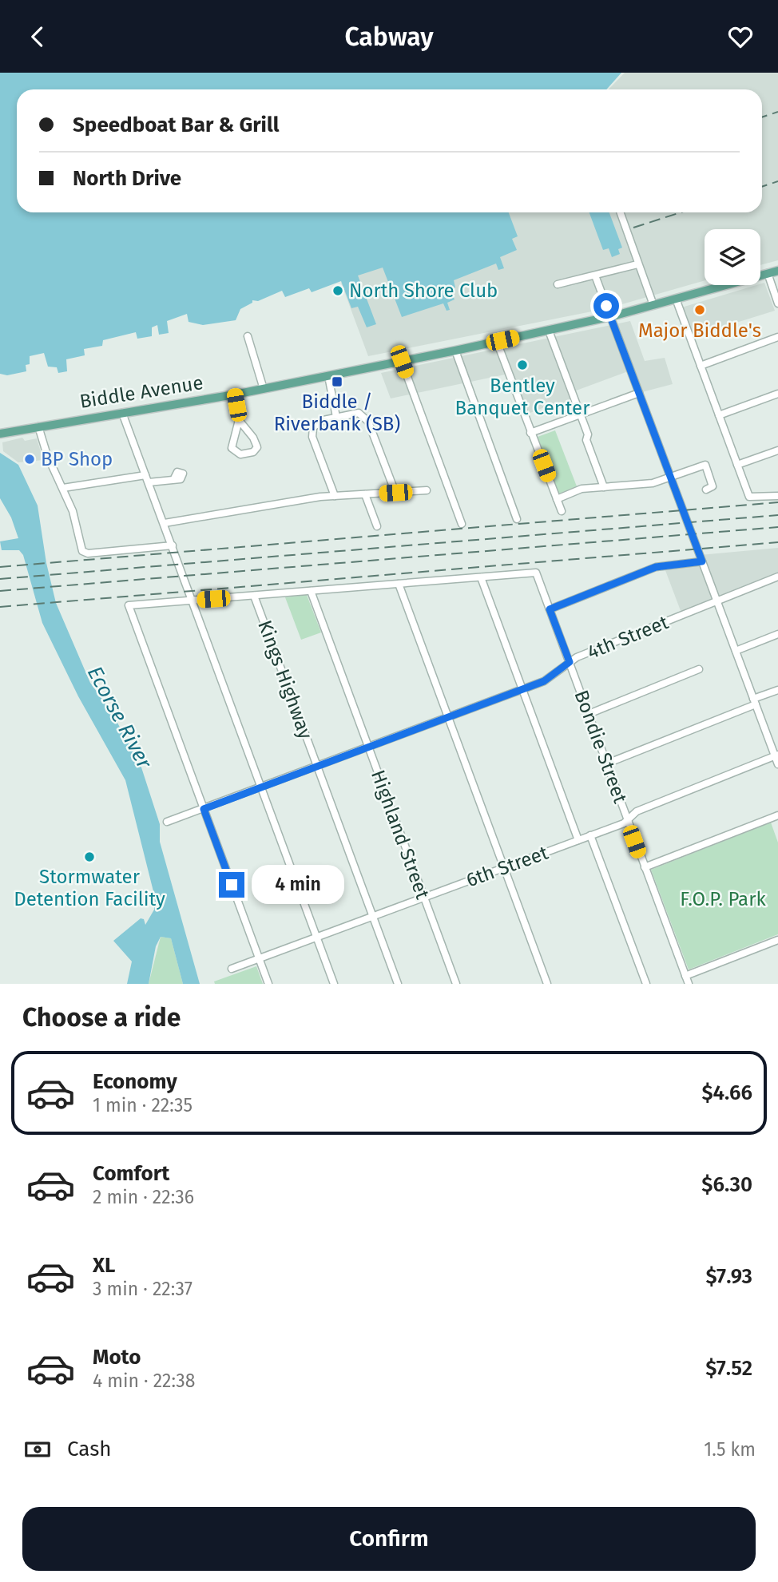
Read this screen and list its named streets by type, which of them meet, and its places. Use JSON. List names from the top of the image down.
{
  "streets": {
    "main road": ["Biddle Avenue"],
    "street": [
      "4th Street",
      "Kings Highway",
      "Bondie Street",
      "Highland Street",
      "6th Street"
    ]
  },
  "crossings": [
    ["4th Street", "Kings Highway"],
    ["4th Street", "Bondie Street"],
    ["4th Street", "Highland Street"],
    ["Kings Highway", "6th Street"],
    ["Bondie Street", "6th Street"],
    ["Highland Street", "6th Street"]
  ],
  "water": ["Ecorse River"],
  "parks": ["F.O.P. Park"],
  "places": {
    "other": [
      "North Shore Club",
      "Major Biddle's",
      "Bentley Banquet Center",
      "BP Shop",
      "Stormwater Detention Facility"
    ],
    "transit": ["Biddle / Riverbank (SB)"]
  },
  "page": {
    "header": "Cabway",
    "banner": ["Speedboat Bar & Grill", "North Drive"],
    "bubble": "4 min",
    "heading": "Choose a ride",
    "list": [
      {
        "name": "Economy",
        "note": "1 min · 22:35",
        "value": "$4.66"
      },
      {
        "name": "Comfort",
        "note": "2 min · 22:36",
        "value": "$6.30"
      },
      {
        "name": "XL",
        "note": "3 min · 22:37",
        "value": "$7.93"
      },
      {
        "name": "Moto",
        "note": "4 min · 22:38",
        "value": "$7.52"
      }
    ],
    "pay": ["Cash", "1.5 km"],
    "buttons": "Confirm"
  }
}
